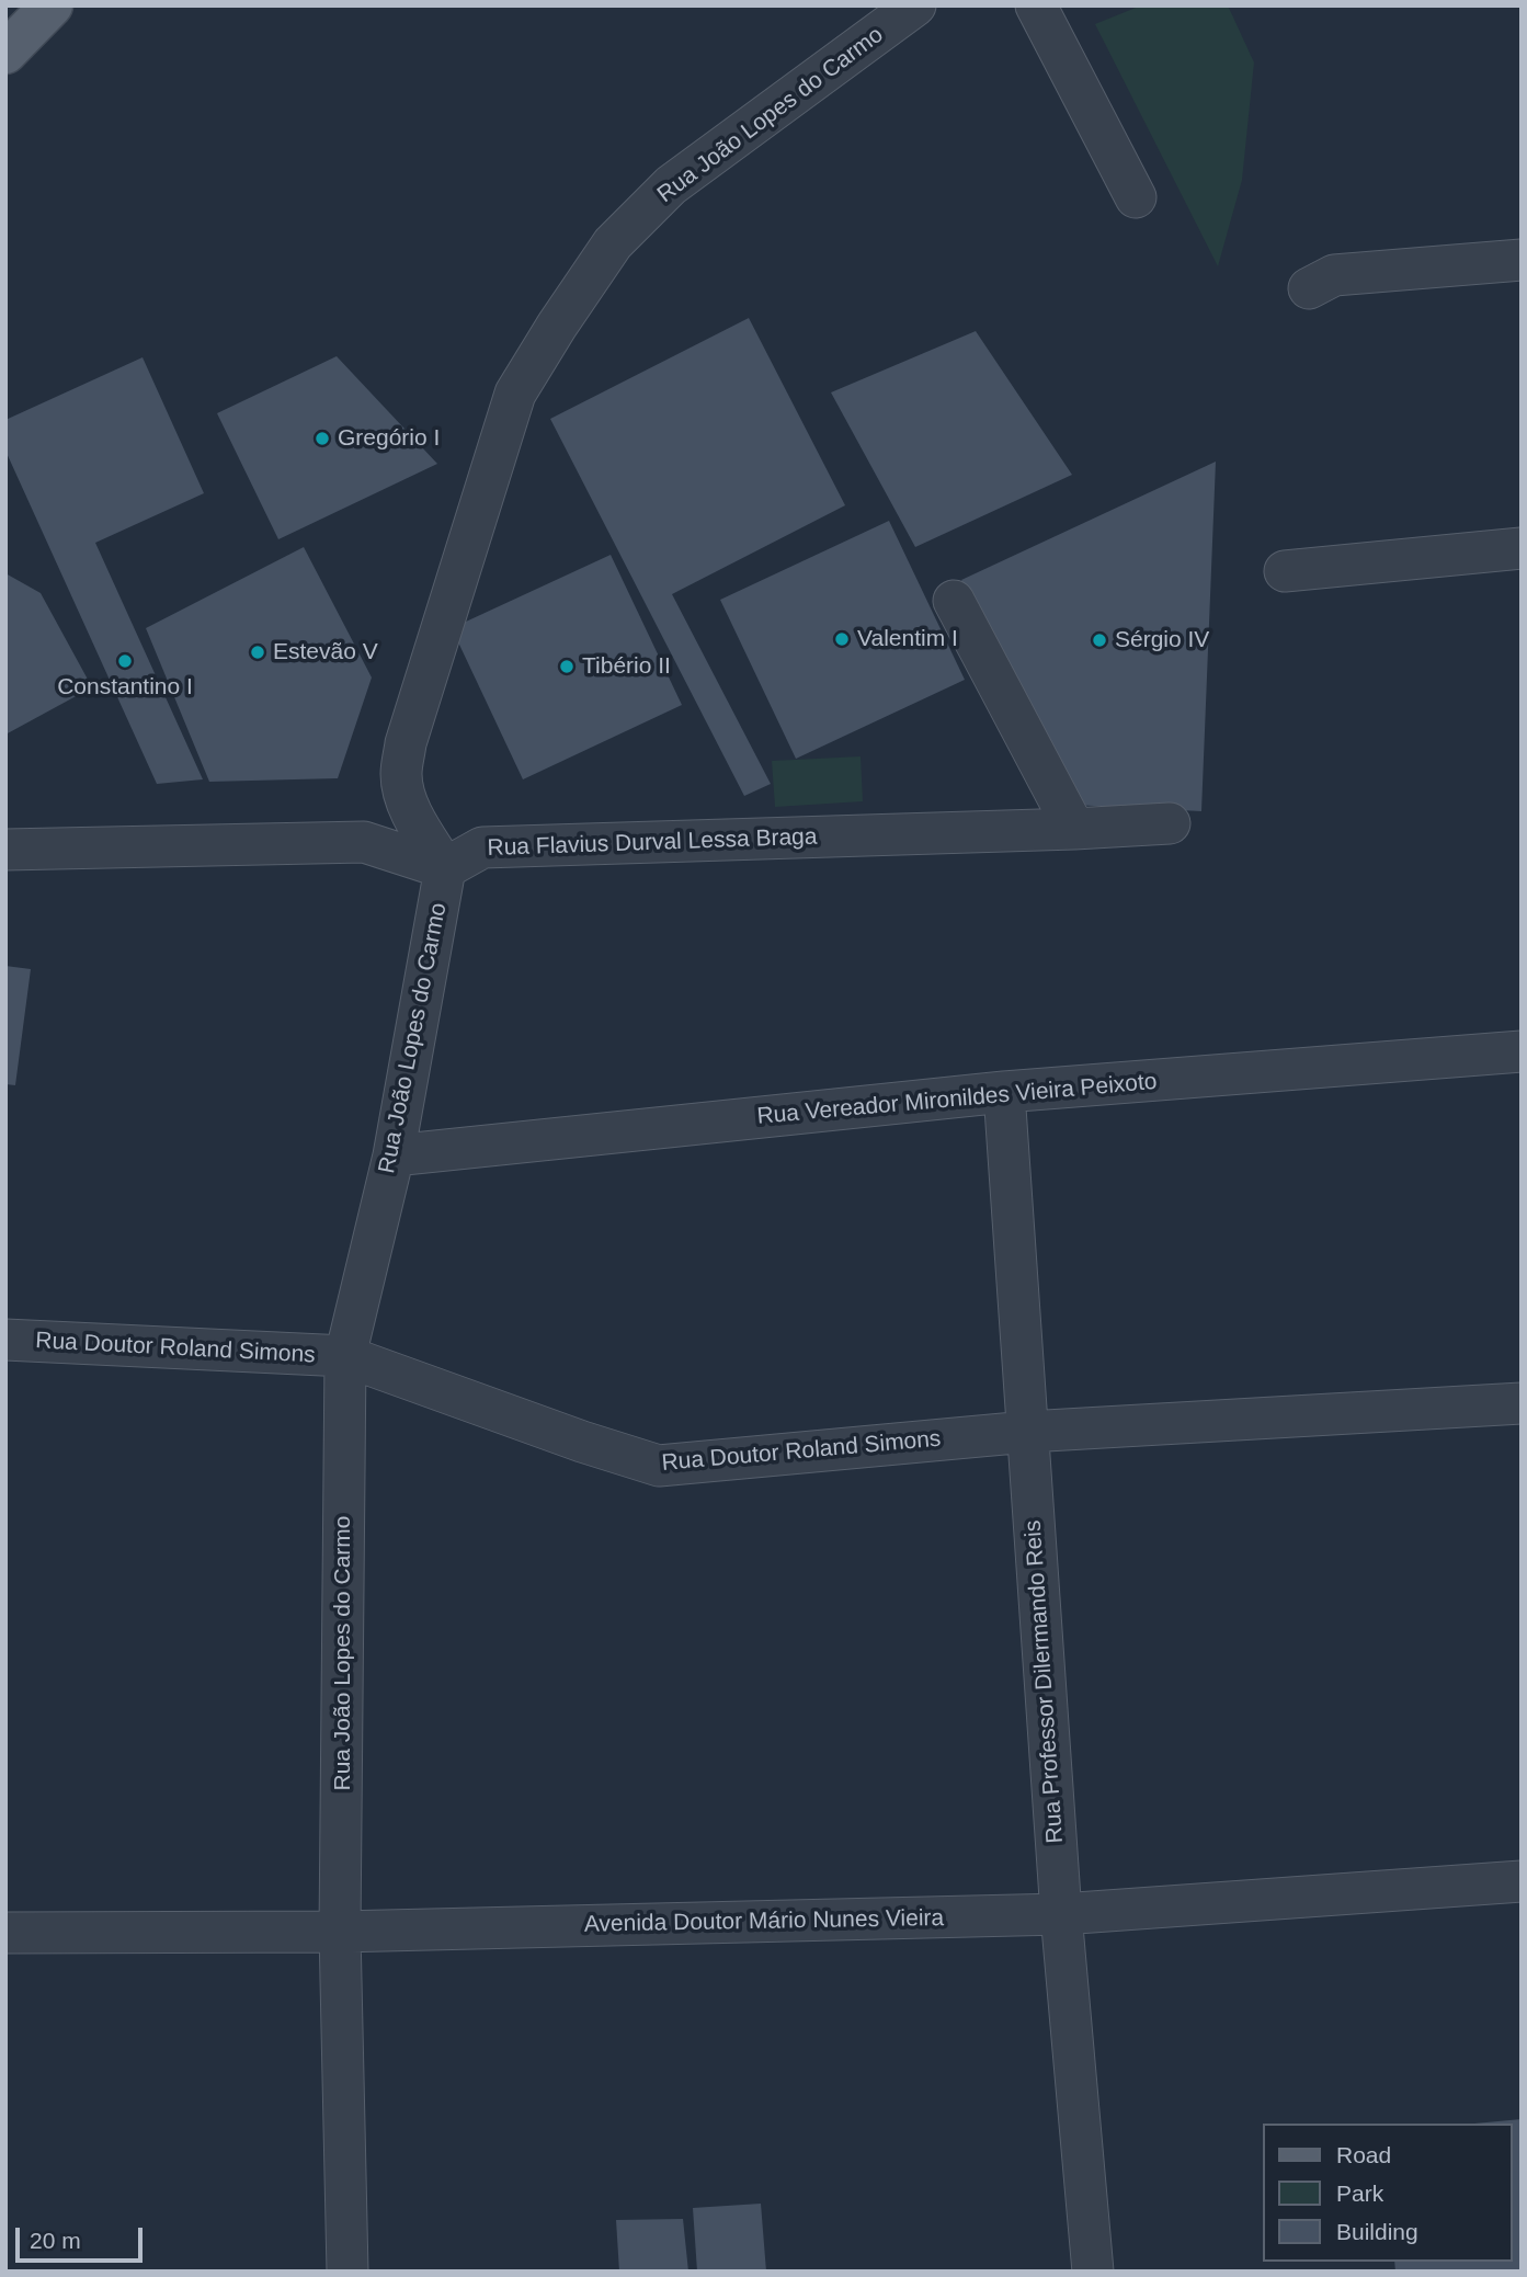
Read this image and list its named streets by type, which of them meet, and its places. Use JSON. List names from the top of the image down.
{
  "streets": {
    "street": [
      "Rua João Lopes do Carmo",
      "Rua Flavius Durval Lessa Braga",
      "Rua Vereador Mironildes Vieira Peixoto",
      "Rua Doutor Roland Simons",
      "Rua Professor Dilermando Reis",
      "Avenida Doutor Mário Nunes Vieira"
    ]
  },
  "crossings": [
    ["Rua João Lopes do Carmo", "Rua Flavius Durval Lessa Braga"],
    ["Rua João Lopes do Carmo", "Rua Vereador Mironildes Vieira Peixoto"],
    ["Rua João Lopes do Carmo", "Rua Doutor Roland Simons"],
    ["Rua João Lopes do Carmo", "Avenida Doutor Mário Nunes Vieira"],
    ["Rua Vereador Mironildes Vieira Peixoto", "Rua Professor Dilermando Reis"],
    ["Rua Doutor Roland Simons", "Rua Professor Dilermando Reis"],
    ["Rua Professor Dilermando Reis", "Avenida Doutor Mário Nunes Vieira"]
  ],
  "places": [
    "Gregório I",
    "Valentim I",
    "Sérgio IV",
    "Estevão V",
    "Constantino I",
    "Tibério II"
  ],
  "legend": ["Road", "Park", "Building"],
  "scale_bar": "20 m"
}
